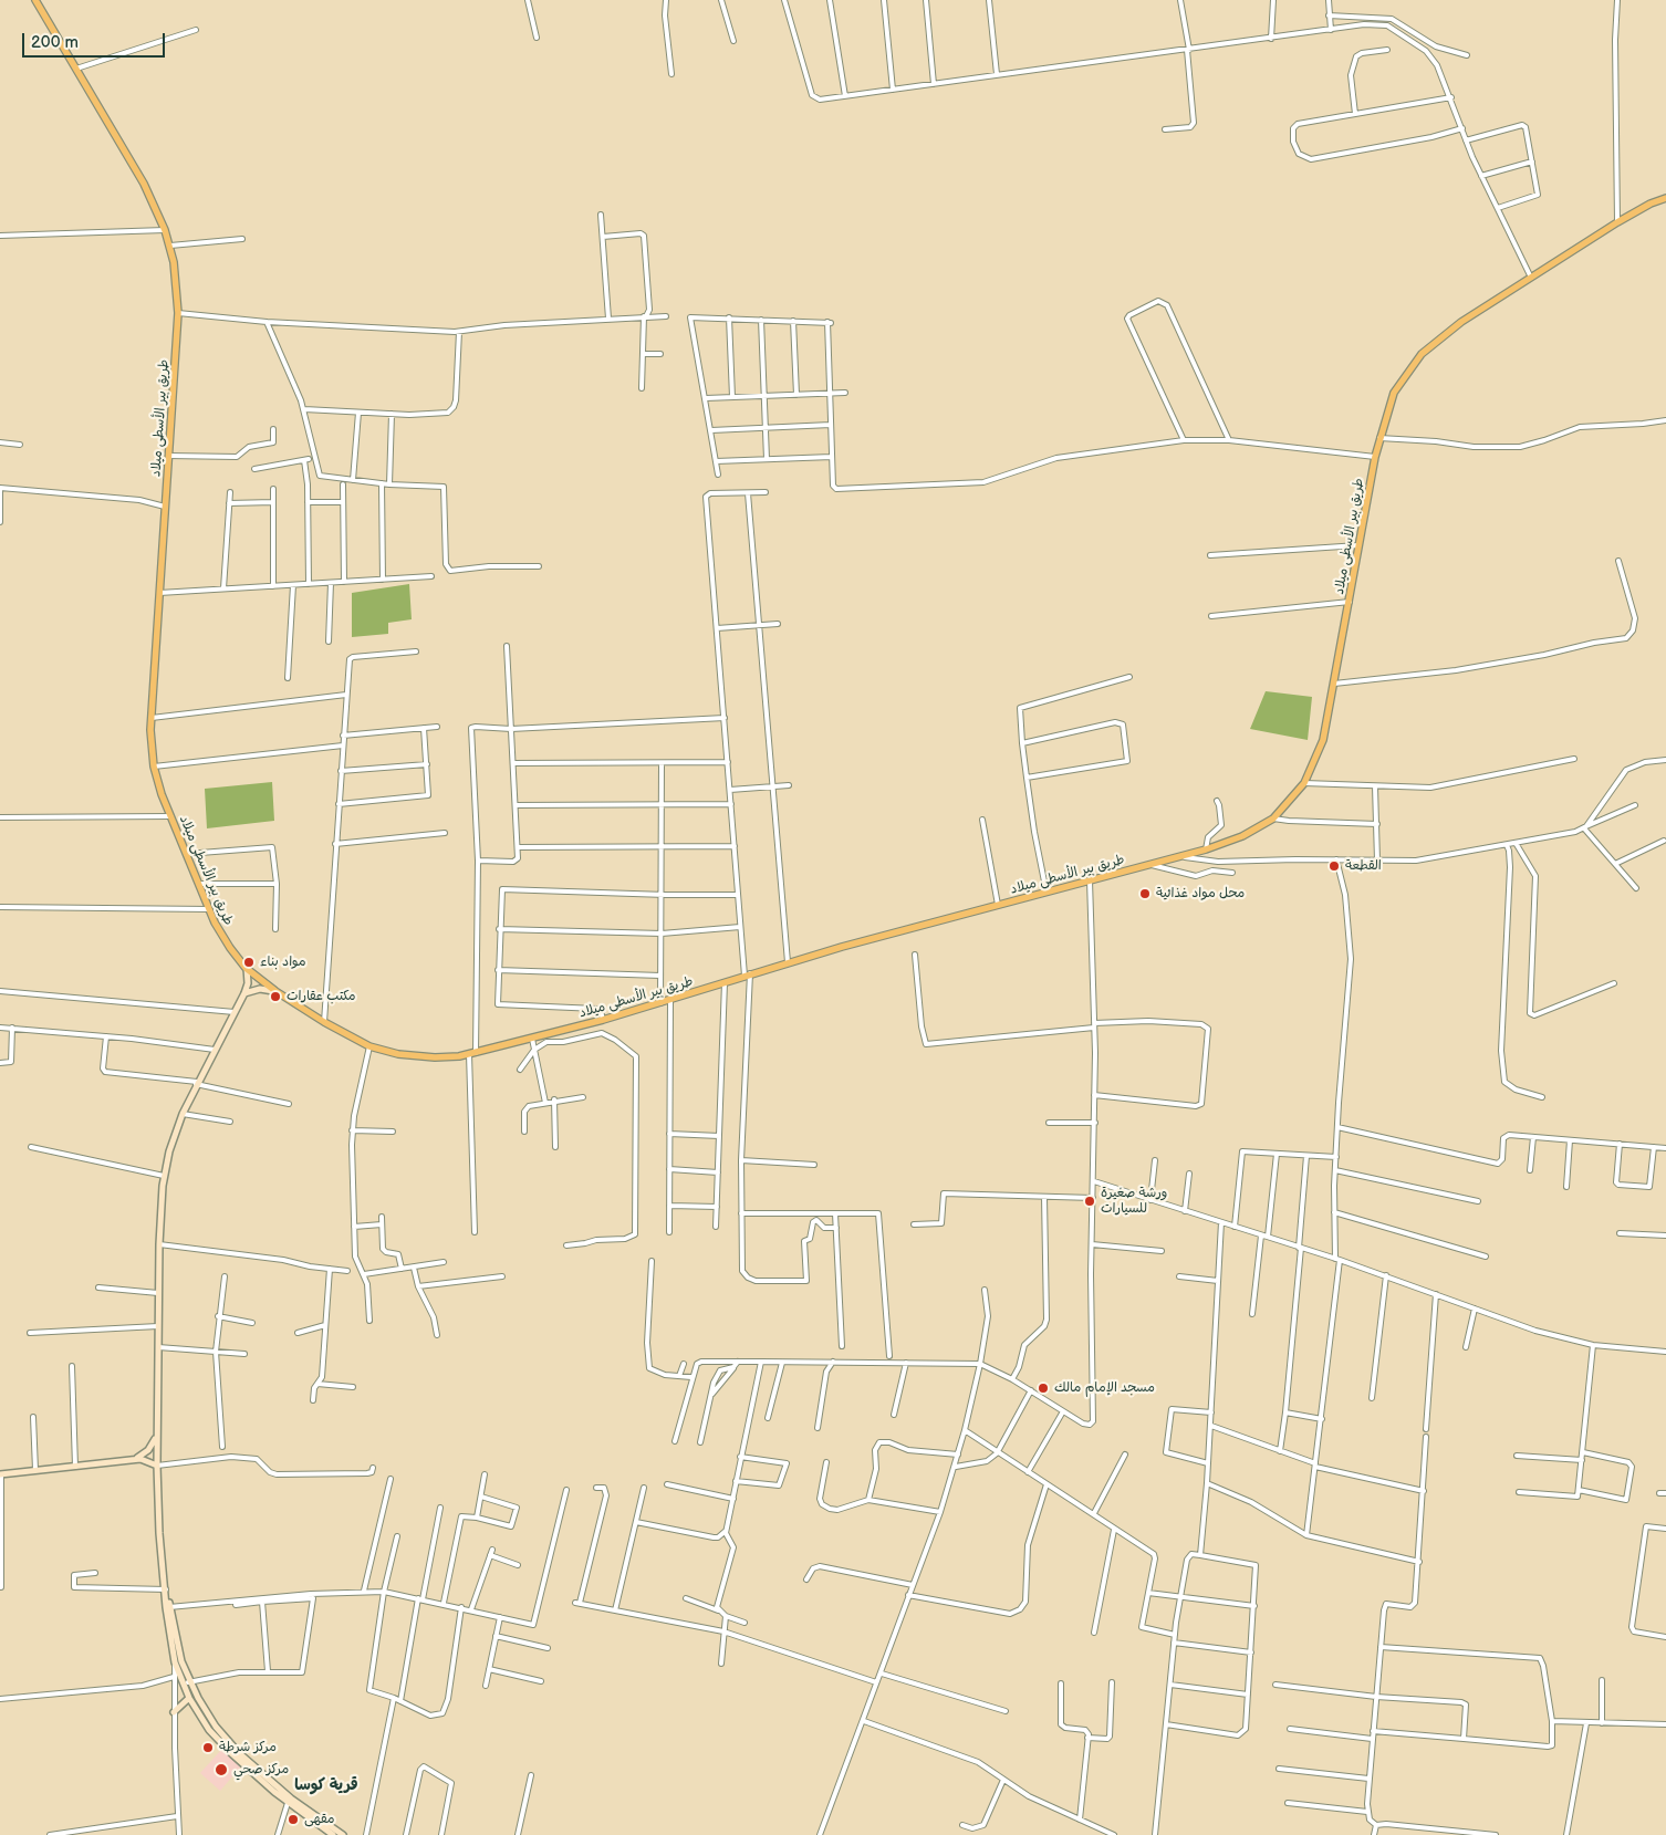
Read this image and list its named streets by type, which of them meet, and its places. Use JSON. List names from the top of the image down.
{
  "streets": {
    "main road": ["طريق بير الأسطى ميلاد"]
  },
  "districts": ["قرية كوسا"],
  "places": [
    "القطعة",
    "محل مواد غذائية",
    "مواد بناء",
    "مكتب عقارات",
    "ورشة صغيرة للسيارات",
    "مسجد الإمام مالك",
    "مركز شرطة",
    "مركز صحي",
    "مقهى"
  ],
  "scale_bar": "200 m"
}
